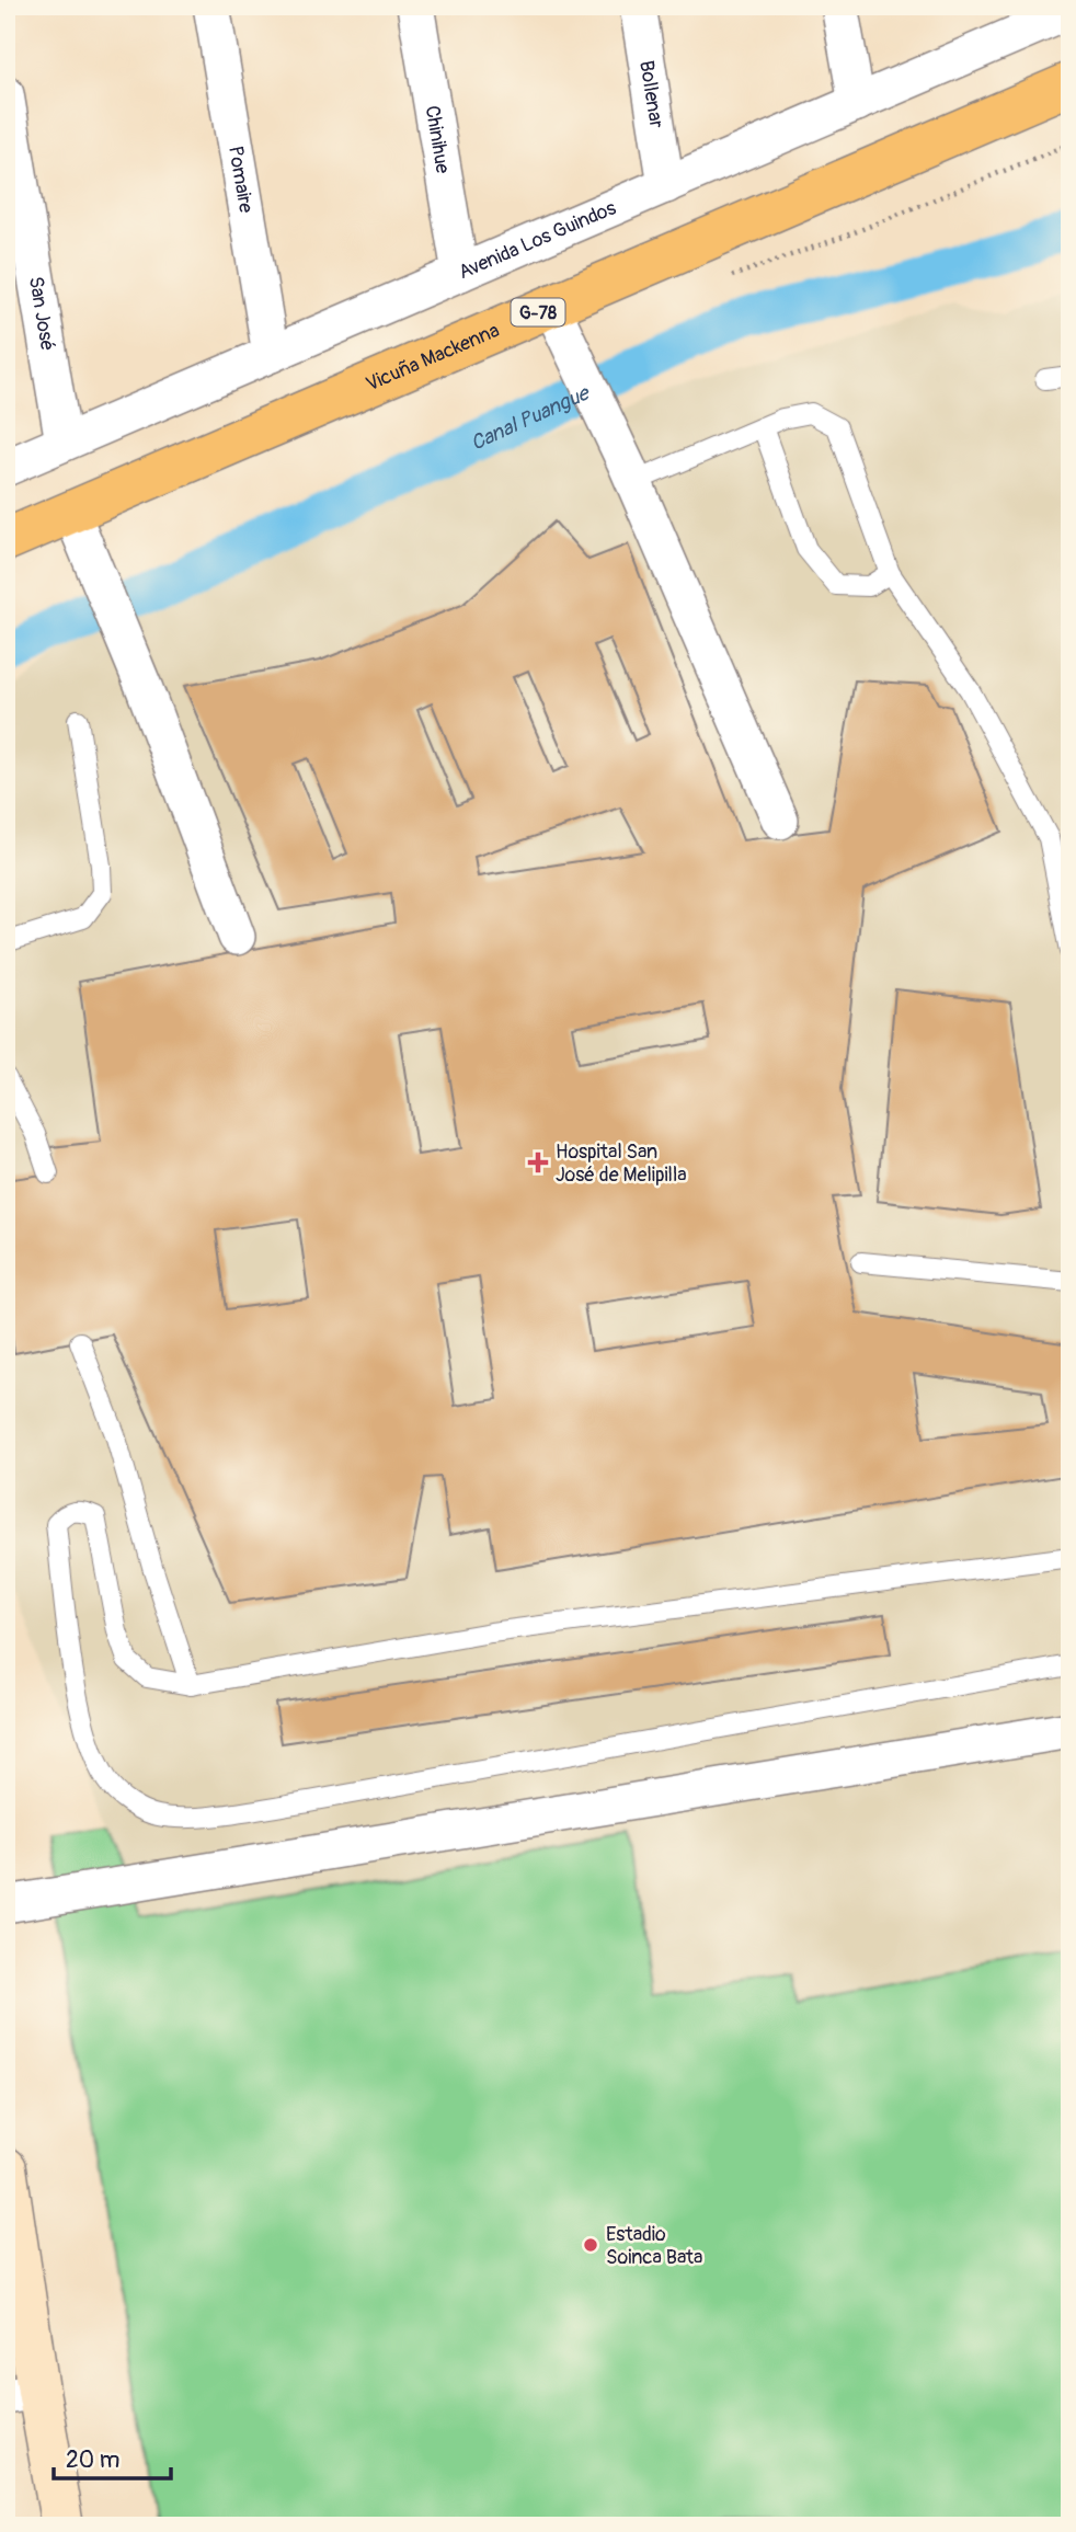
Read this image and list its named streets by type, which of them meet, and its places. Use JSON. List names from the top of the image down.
{
  "streets": {
    "main road": ["G-78", "Vicuña Mackenna"],
    "street": [
      "Bollenar",
      "Chinihue",
      "Pomaire",
      "Avenida Los Guindos",
      "San José"
    ]
  },
  "crossings": [
    ["Bollenar", "Avenida Los Guindos"],
    ["Chinihue", "Avenida Los Guindos"],
    ["Pomaire", "Avenida Los Guindos"],
    ["Avenida Los Guindos", "San José"]
  ],
  "water": ["Canal Puangue"],
  "places": {
    "health": ["Hospital San José de Melipilla"],
    "other": ["Estadio Soinca Bata"]
  },
  "scale_bar": "20 m"
}
